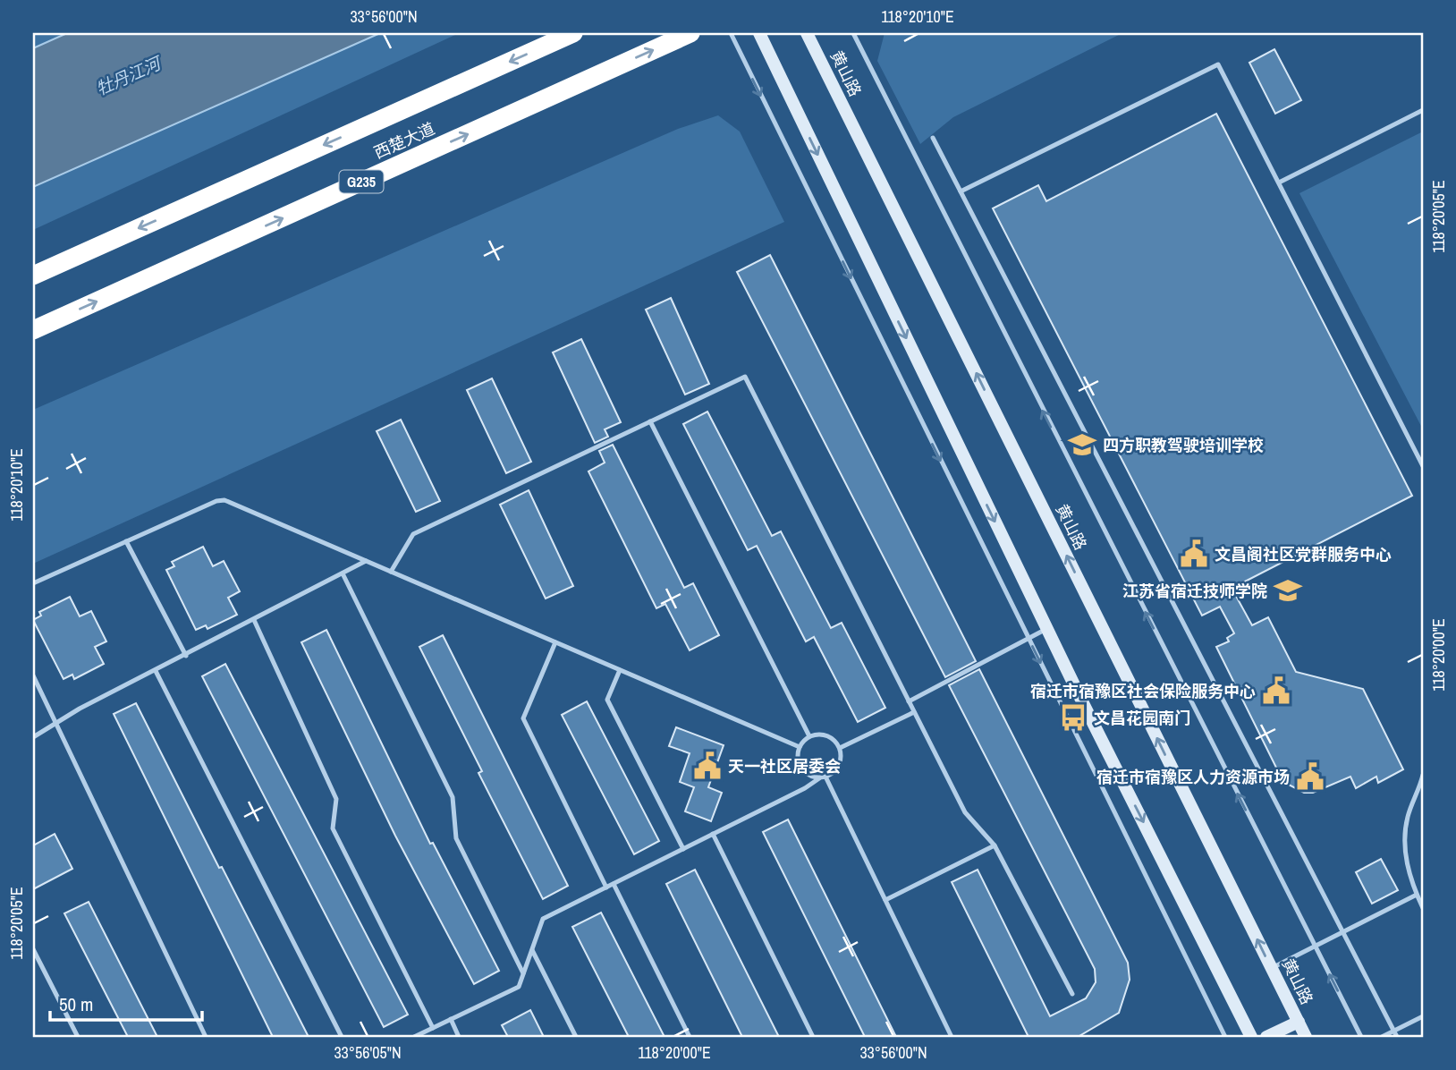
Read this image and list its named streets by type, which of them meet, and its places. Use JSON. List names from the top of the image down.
{
  "streets": {
    "highway": ["西楚大道", "G235"],
    "main road": ["黄山路"]
  },
  "water": ["牡丹江河"],
  "places": {
    "school or university": ["四方职教驾驶培训学校", "江苏省宿迁技师学院"],
    "public building": [
      "文昌阁社区党群服务中心",
      "宿迁市宿豫区社会保险服务中心",
      "天一社区居委会",
      "宿迁市宿豫区人力资源市场"
    ],
    "bus stop": ["文昌花园南门"]
  },
  "scale_bar": "50 m",
  "coordinates": [
    "33°56'00\"N",
    "118°20'10\"E",
    "118°20'05\"E",
    "118°20'00\"E",
    "33°56'05\"N"
  ]
}
